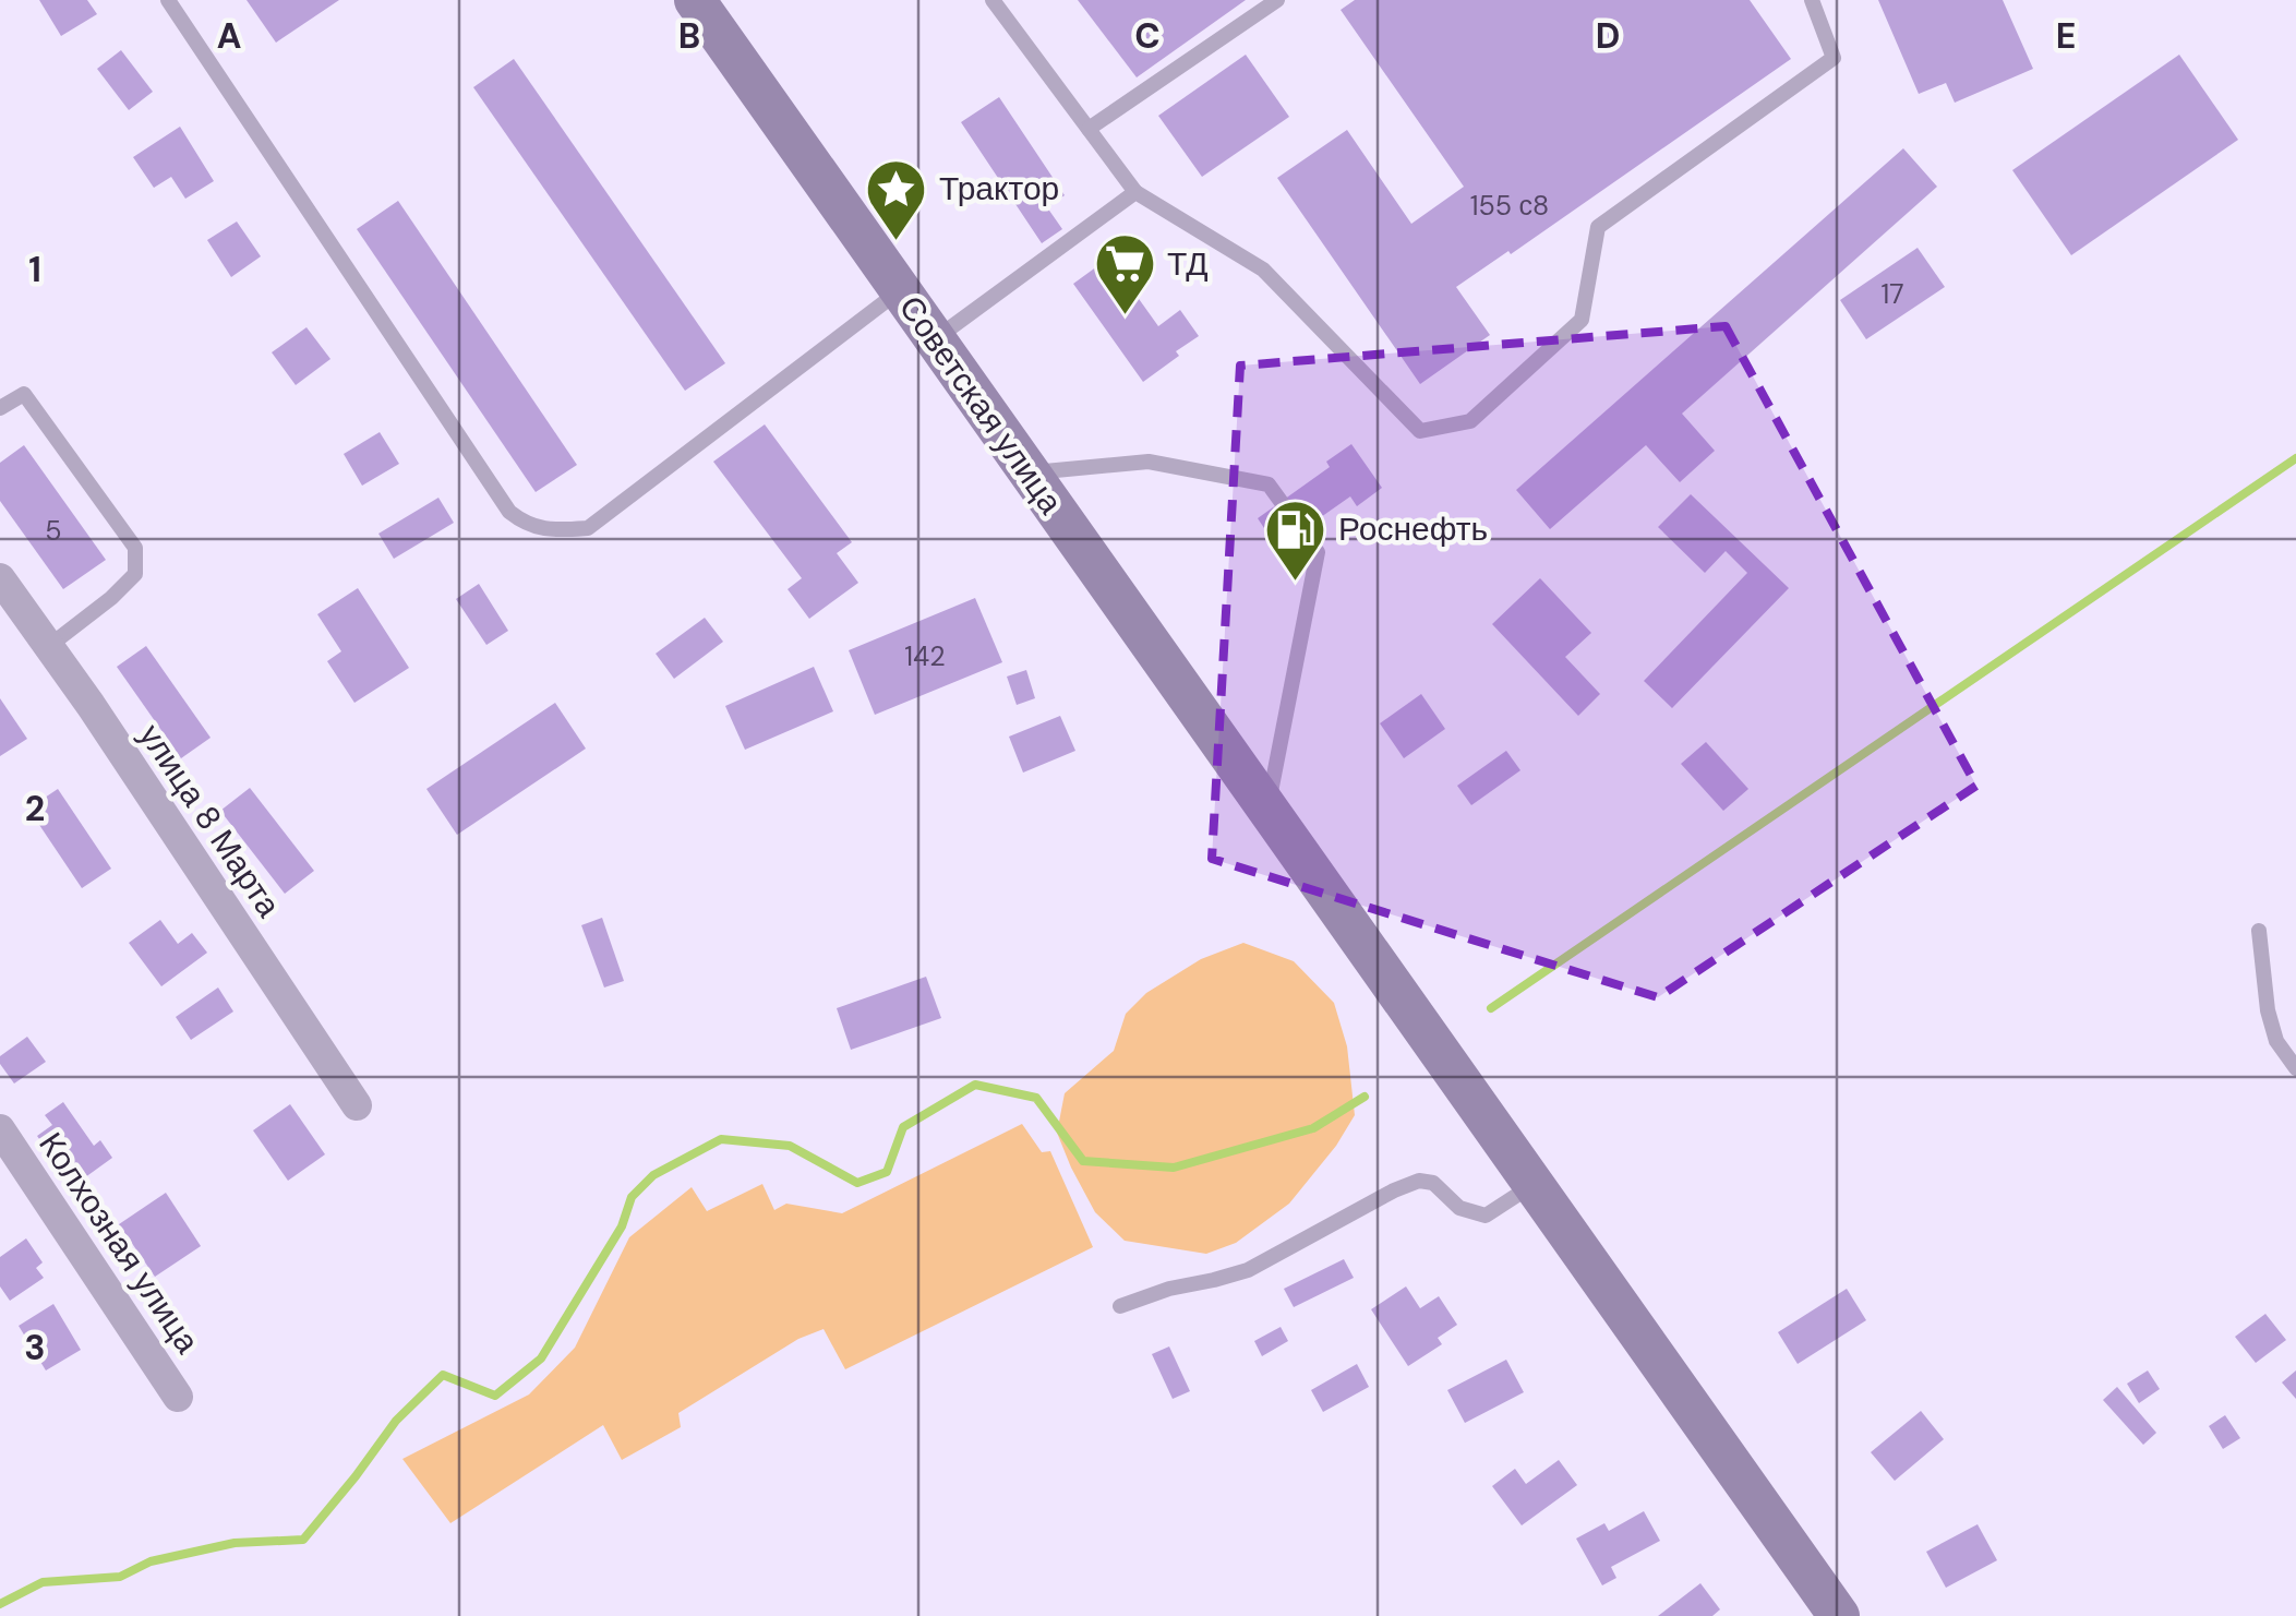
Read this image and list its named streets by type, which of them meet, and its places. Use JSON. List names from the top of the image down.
{
  "streets": {
    "main road": ["Советская улица"],
    "street": ["улица 8 Марта", "Колхозная улица"]
  },
  "places": {
    "place": ["Трактор"],
    "supermarket": ["ТД"],
    "fuel station": ["Роснефть"]
  },
  "house_numbers": [
    "155 с8",
    "17",
    "5",
    "142"
  ],
  "grid": {
    "columns": [
      "A",
      "B",
      "C",
      "D",
      "E"
    ],
    "rows": ["1", "2", "3"]
  }
}
